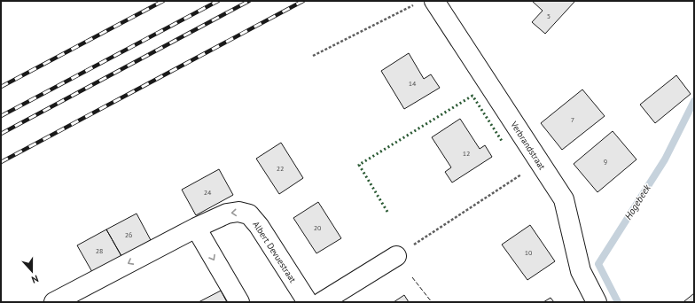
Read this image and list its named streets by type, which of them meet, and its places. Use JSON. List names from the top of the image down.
{
  "streets": {
    "street": ["Verbrandstraat", "Albert Devuestraat"]
  },
  "water": ["Hogebeek"],
  "house_numbers": [
    "5",
    "14",
    "7",
    "12",
    "9",
    "22",
    "24",
    "20",
    "26",
    "28",
    "10"
  ],
  "north": "bottom"
}
